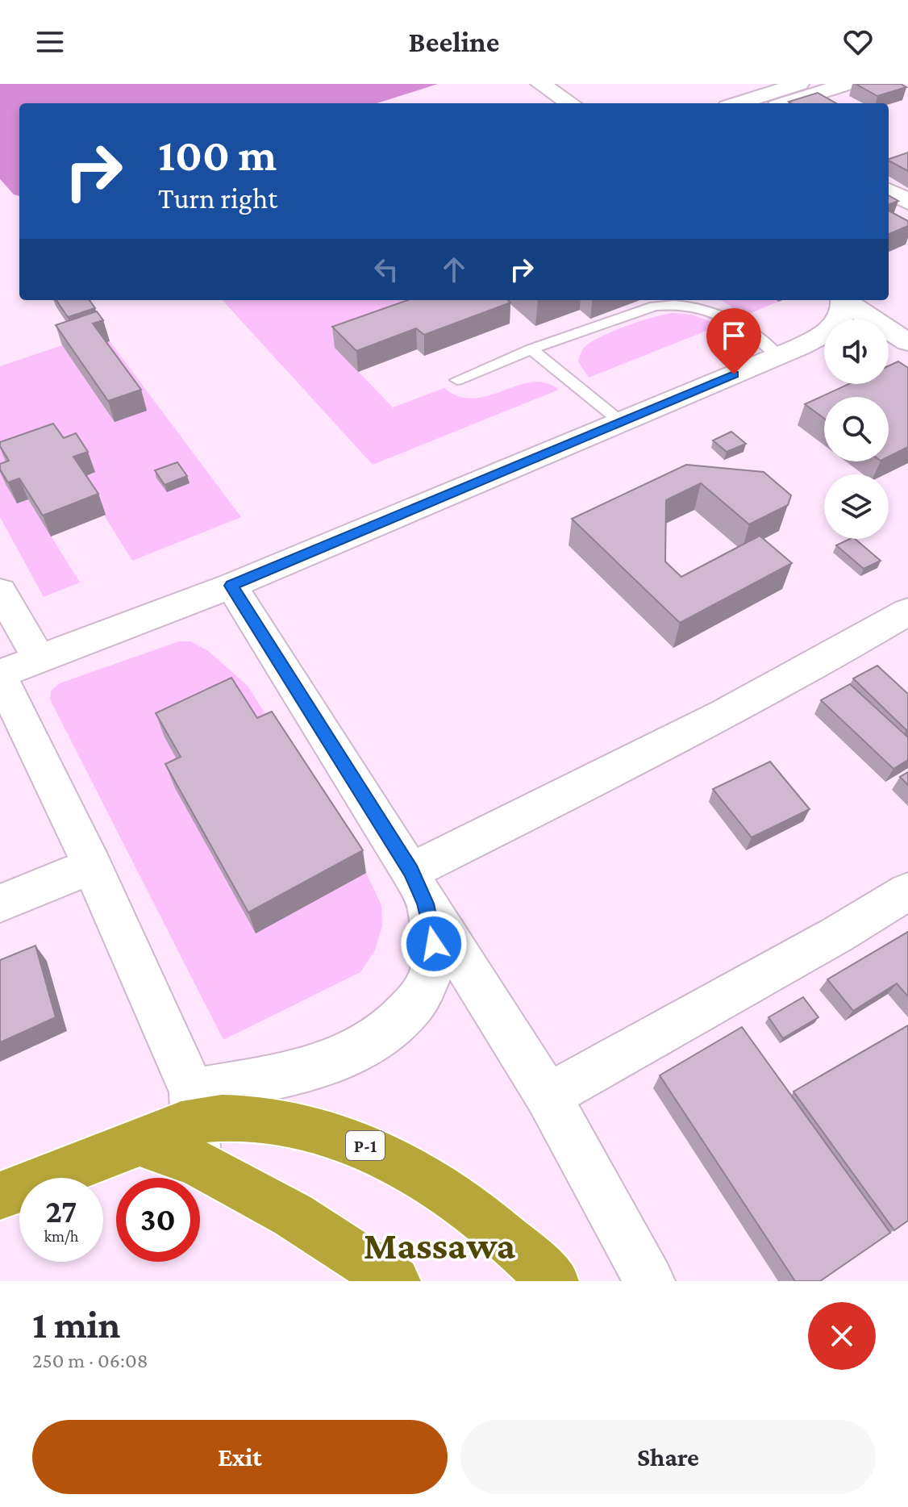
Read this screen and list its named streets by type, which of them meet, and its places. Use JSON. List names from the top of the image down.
{
  "streets": {
    "highway": ["P-1"]
  },
  "districts": ["Massawa"],
  "page": {
    "header": "Beeline",
    "turn": ["100 m", "Turn right"],
    "speed": "27 km/h",
    "limit": "30",
    "heading": ["1 min", "250 m · 06:08"],
    "buttons": ["Exit", "Share"]
  }
}
